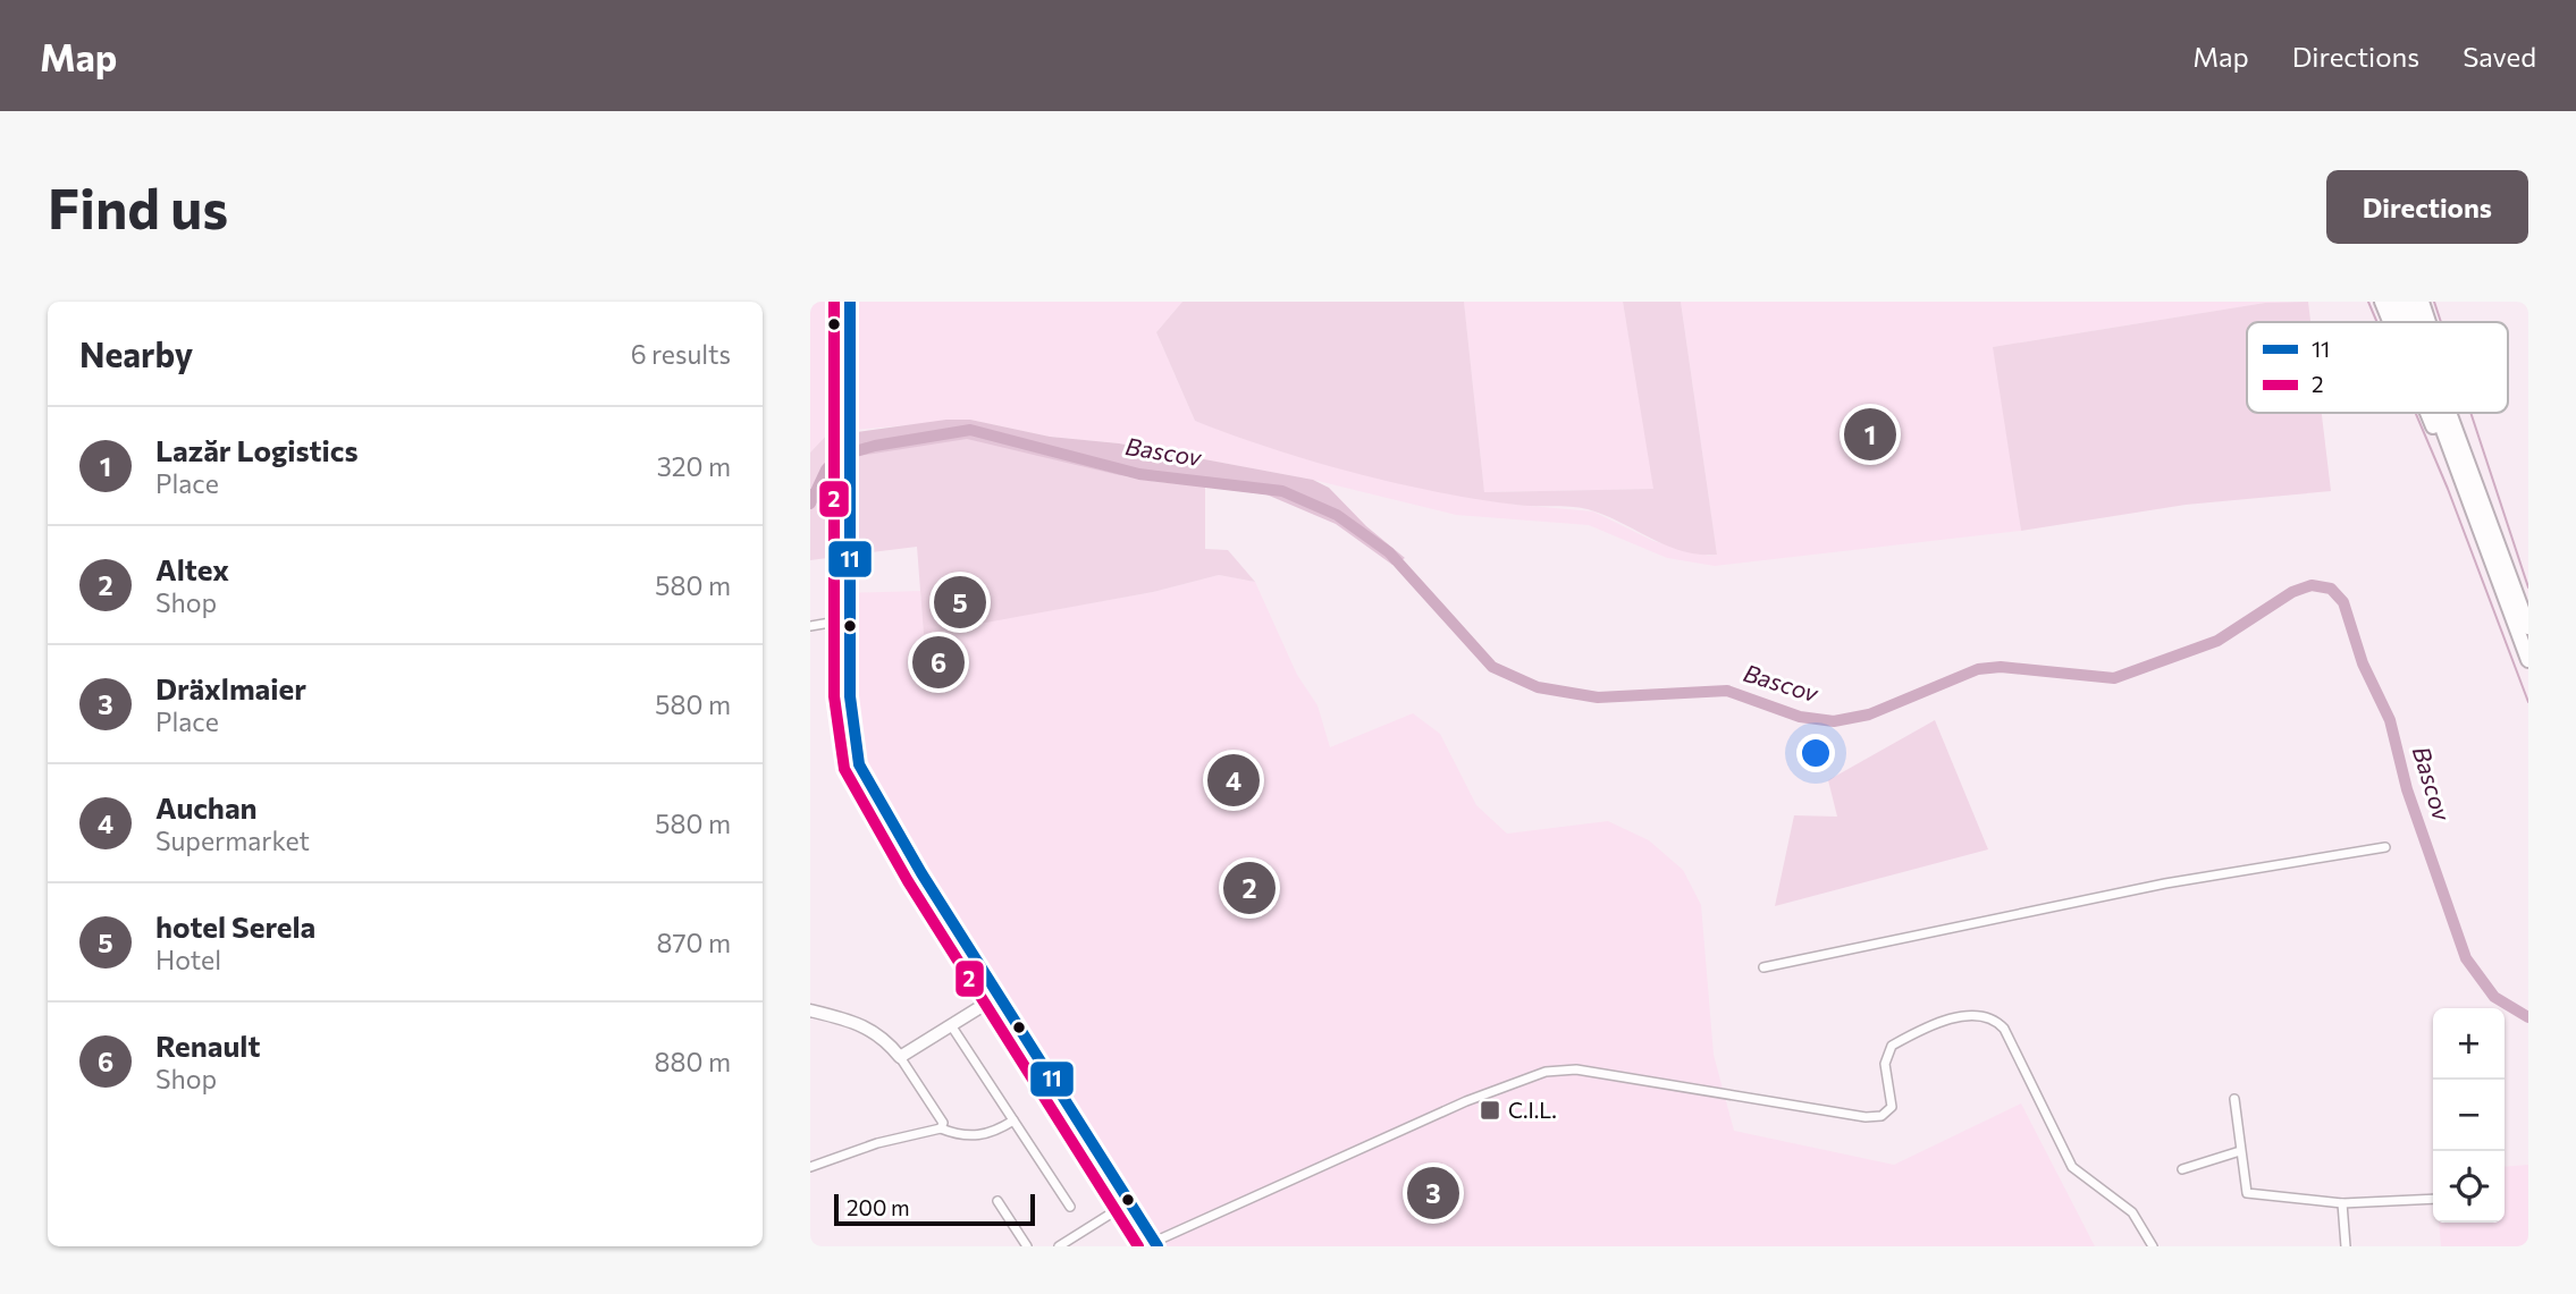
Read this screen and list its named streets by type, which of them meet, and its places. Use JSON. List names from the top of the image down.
{
  "water": ["Bascov"],
  "places": {
    "transit": ["C.I.L."]
  },
  "lines": ["transit line 11", "transit line 2"],
  "legend": ["11", "2"],
  "scale_bar": "200 m",
  "page": {
    "header": "Map",
    "nav": ["Map", "Directions", "Saved"],
    "buttons": "Directions",
    "title": "Find us",
    "heading": ["Nearby", "6 results"],
    "pins": [
      "1",
      "5",
      "6",
      "4",
      "2",
      "3"
    ],
    "list": [
      {
        "mark": "1",
        "name": "Lazăr Logistics",
        "note": "Place",
        "value": "320 m"
      },
      {
        "mark": "2",
        "name": "Altex",
        "note": "Shop",
        "value": "580 m"
      },
      {
        "mark": "3",
        "name": "Dräxlmaier",
        "note": "Place",
        "value": "580 m"
      },
      {
        "mark": "4",
        "name": "Auchan",
        "note": "Supermarket",
        "value": "580 m"
      },
      {
        "mark": "5",
        "name": "hotel Serela",
        "note": "Hotel",
        "value": "870 m"
      },
      {
        "mark": "6",
        "name": "Renault",
        "note": "Shop",
        "value": "880 m"
      }
    ],
    "map_buttons": ["+", "−"],
    "scale": "200 m"
  }
}
